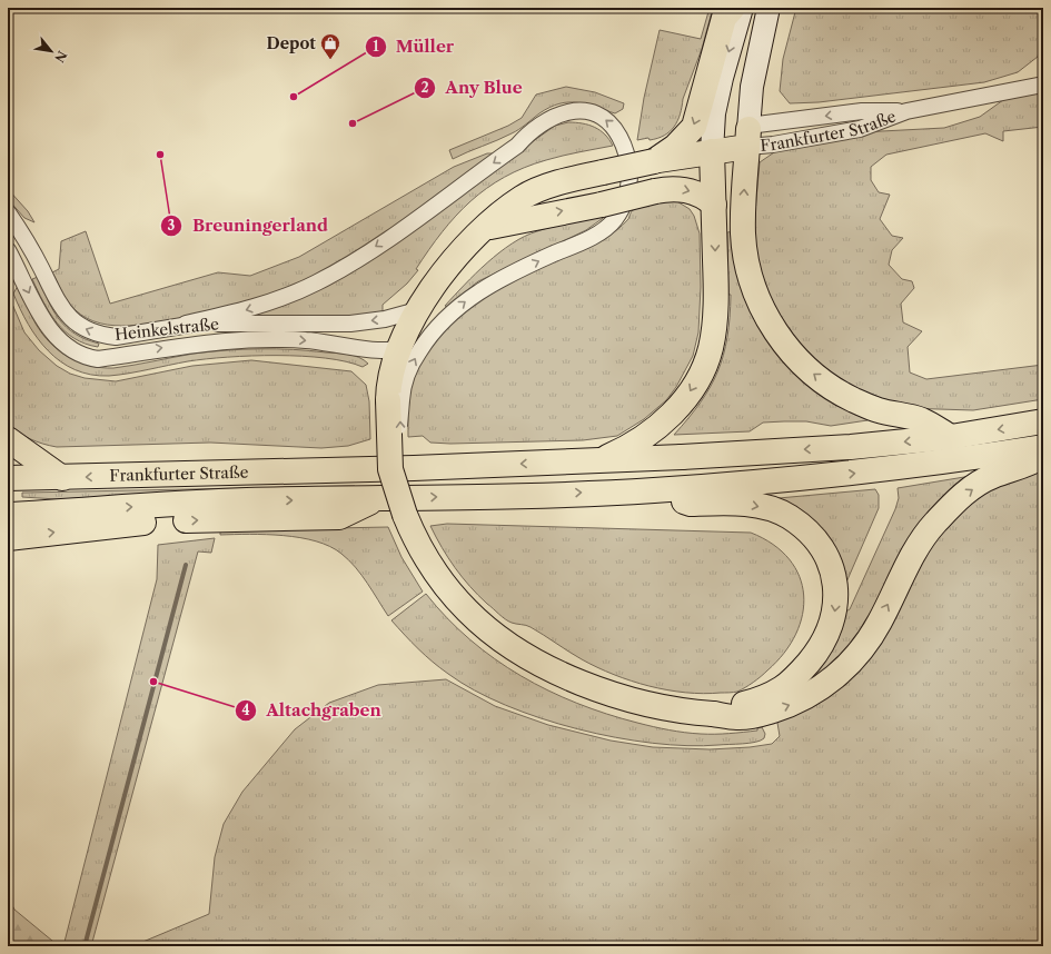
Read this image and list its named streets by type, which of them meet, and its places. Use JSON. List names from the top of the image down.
{
  "streets": {
    "main road": ["Frankfurter Straße"],
    "street": ["Heinkelstraße"]
  },
  "places": {
    "shop": ["Depot"],
    "other": [
      "Müller",
      "Any Blue",
      "Breuningerland",
      "Altachgraben"
    ]
  },
  "north": "bottom right"
}
